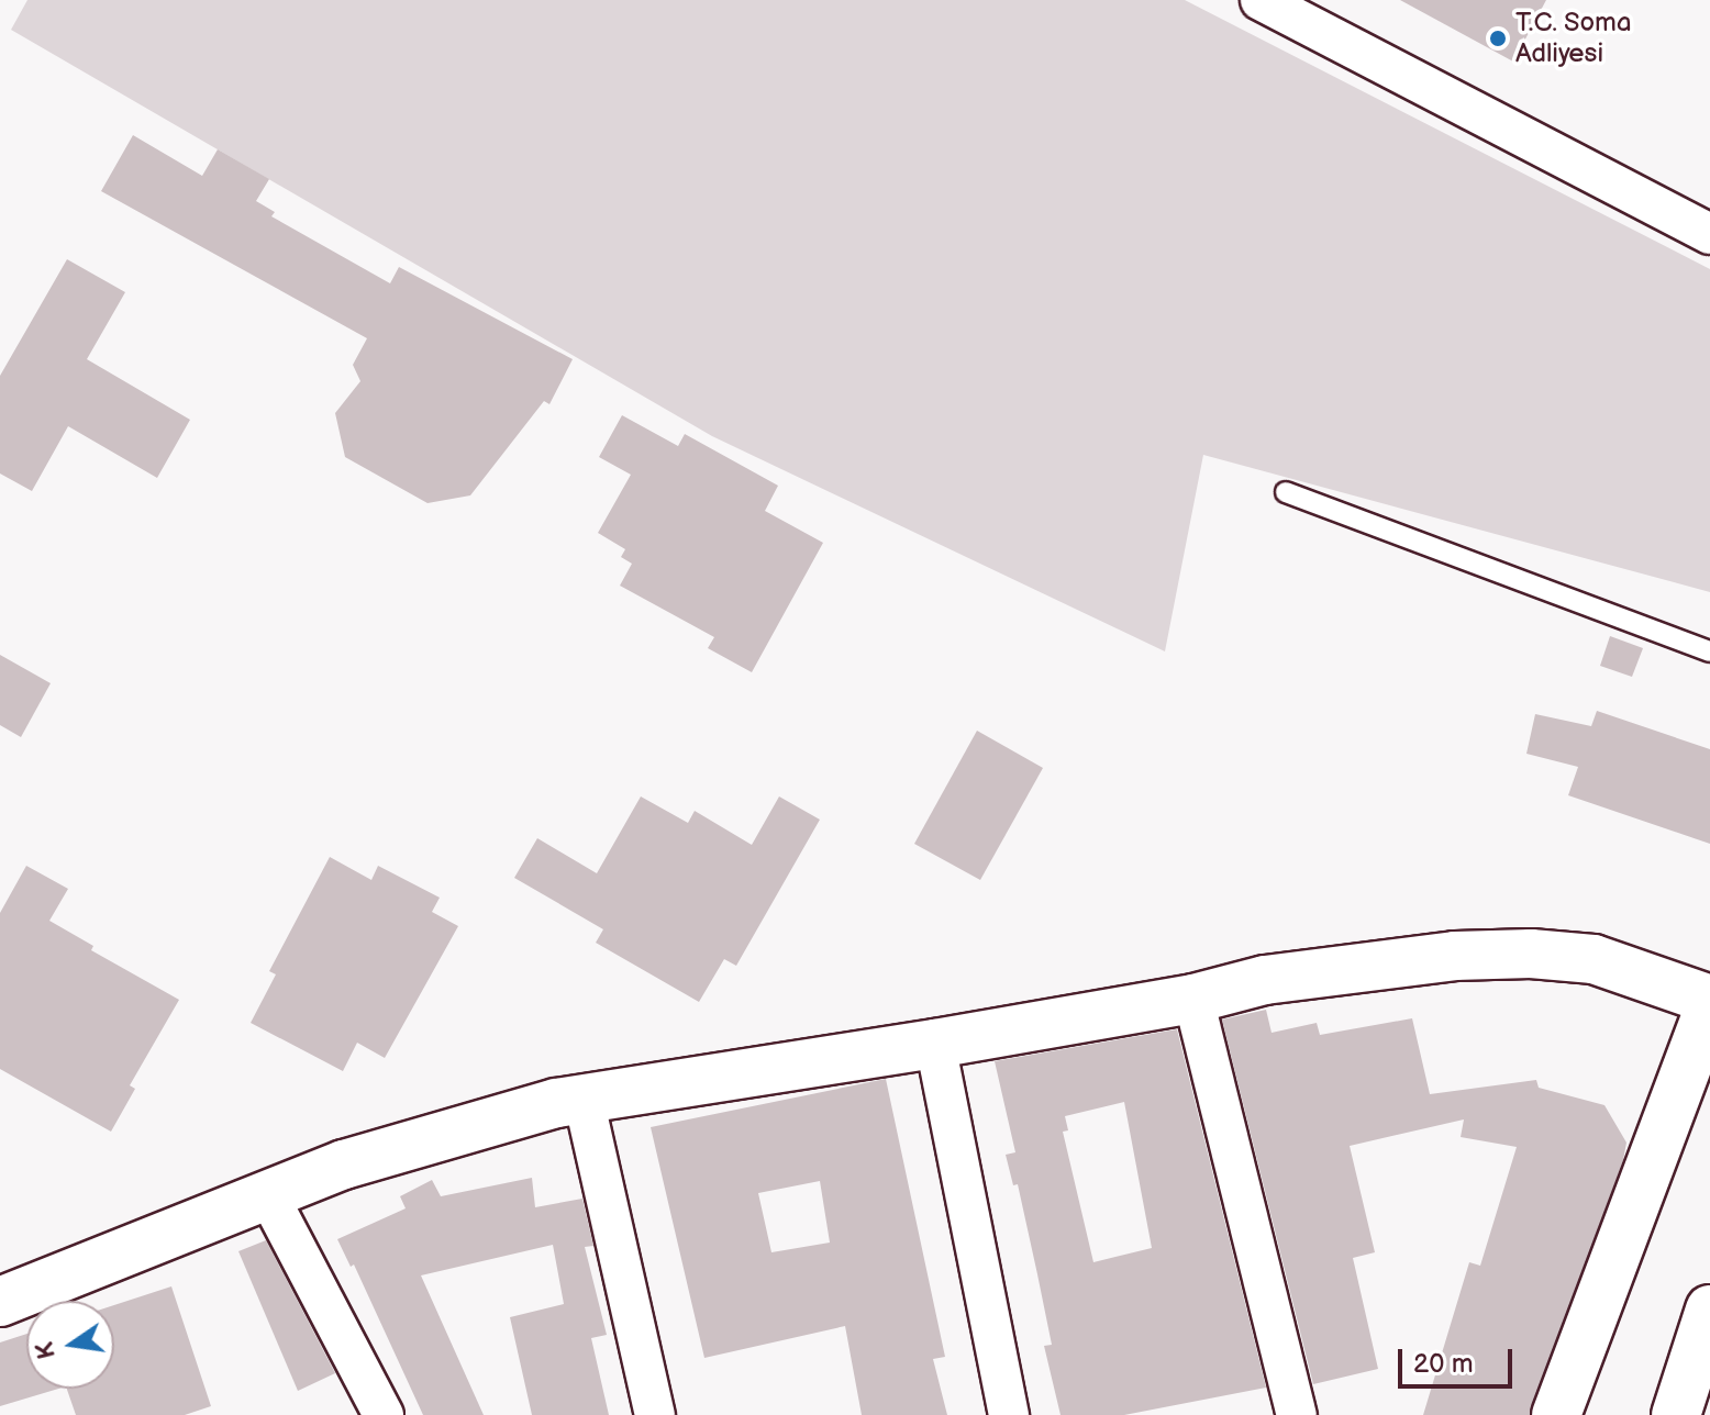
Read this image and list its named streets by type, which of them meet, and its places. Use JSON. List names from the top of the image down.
{
  "places": ["T.C. Soma Adliyesi"],
  "scale_bar": "20 m",
  "north": "left"
}
